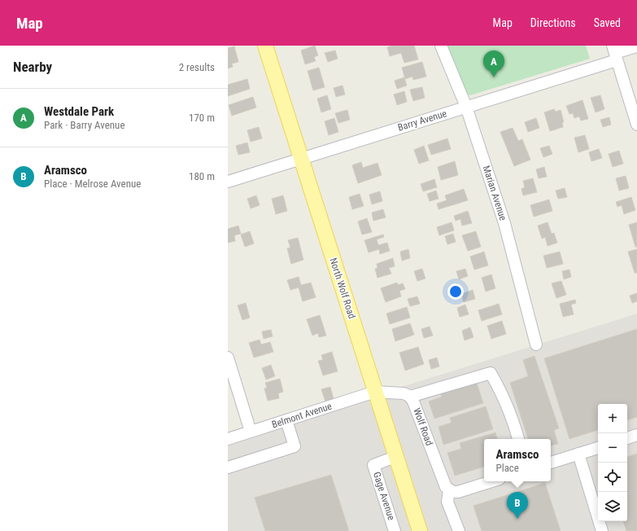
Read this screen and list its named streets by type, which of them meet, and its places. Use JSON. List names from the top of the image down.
{
  "streets": {
    "main road": ["North Wolf Road"],
    "street": [
      "Barry Avenue",
      "Marian Avenue",
      "Belmont Avenue",
      "Wolf Road",
      "Gage Avenue"
    ]
  },
  "crossings": [
    ["Barry Avenue", "Marian Avenue"],
    ["Barry Avenue", "North Wolf Road"],
    ["North Wolf Road", "Belmont Avenue"],
    ["North Wolf Road", "Wolf Road"],
    ["North Wolf Road", "Gage Avenue"],
    ["Belmont Avenue", "Wolf Road"]
  ],
  "page": {
    "header": "Map",
    "nav": ["Map", "Directions", "Saved"],
    "heading": ["Nearby", "2 results"],
    "pins": ["A", "B"],
    "list": [
      {
        "mark": "A",
        "name": "Westdale Park",
        "note": "Park · Barry Avenue",
        "value": "170 m"
      },
      {
        "mark": "B",
        "name": "Aramsco",
        "note": "Place · Melrose Avenue",
        "value": "180 m"
      }
    ],
    "map_buttons": ["+", "−"],
    "popup": ["Aramsco", "Place"]
  }
}
